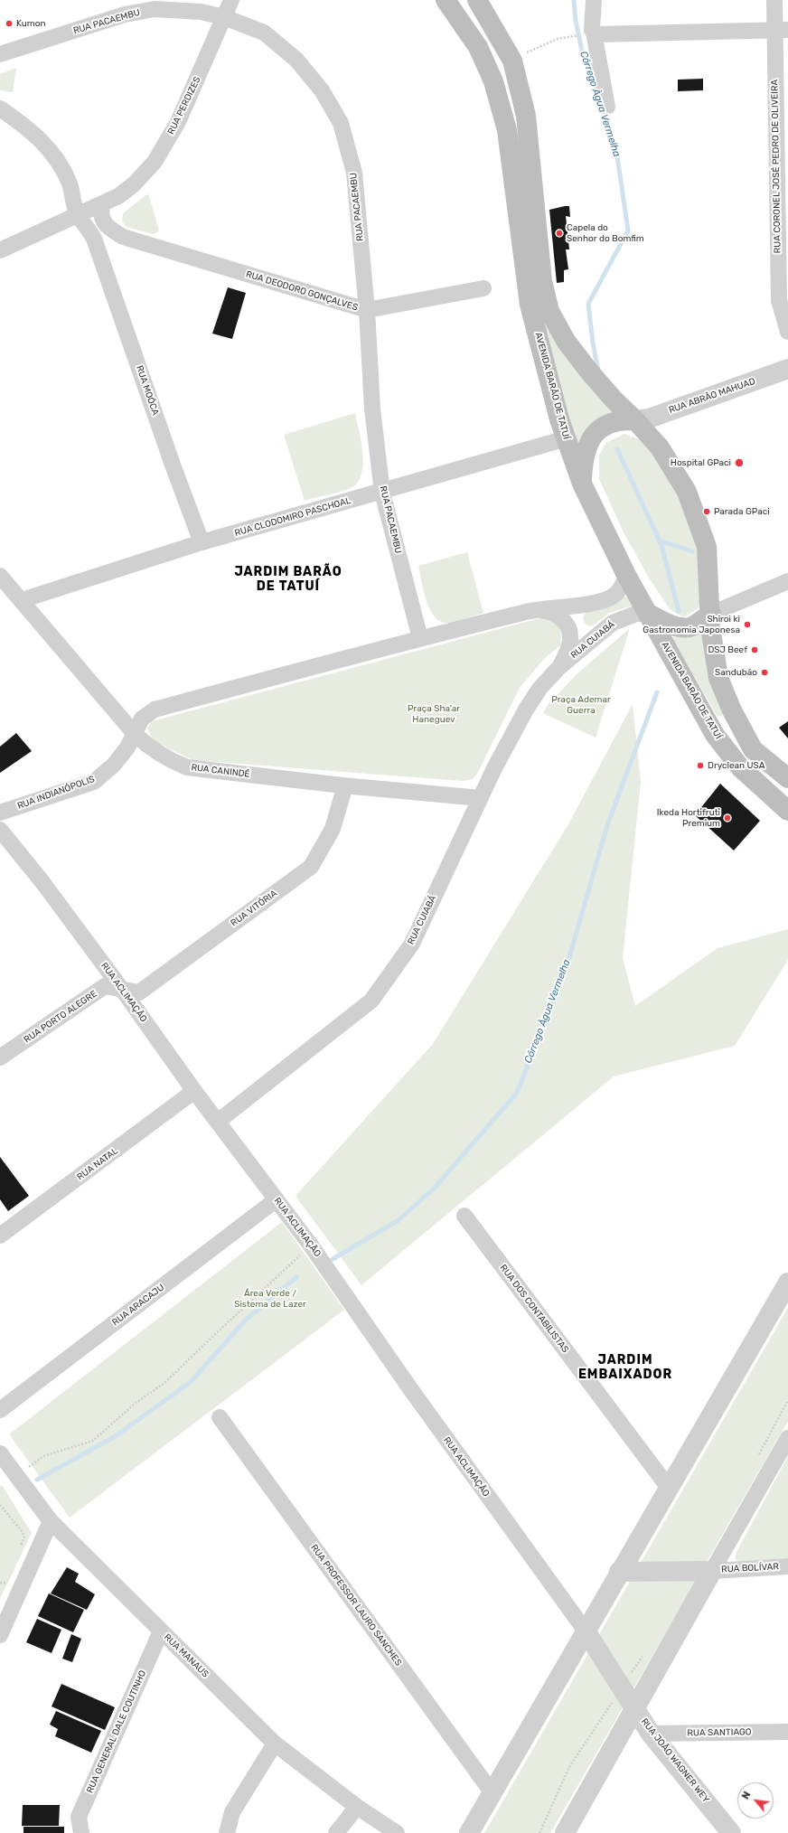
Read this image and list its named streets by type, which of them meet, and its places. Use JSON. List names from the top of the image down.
{
  "streets": {
    "main road": ["AVENIDA BARÃO DE TATUÍ"],
    "street": [
      "RUA PACAEMBU",
      "RUA PERDIZES",
      "RUA CORONEL JOSÉ PEDRO DE OLIVEIRA",
      "RUA DEODORO GONÇALVES",
      "RUA MOÓCA",
      "RUA ABRÃO MAHUAD",
      "RUA CLODOMIRO PASCHOAL",
      "RUA CUIABÁ",
      "RUA CANINDÉ",
      "RUA INDIANÓPOLIS",
      "RUA VITÓRIA",
      "RUA ACLIMAÇÃO",
      "RUA PORTO ALEGRE",
      "RUA NATAL",
      "RUA ARACAJU",
      "RUA DOS CONTABILISTAS",
      "RUA BOLÍVAR",
      "RUA PROFESSOR LAURO SANCHES",
      "RUA MANAUS",
      "RUA GENERAL DALE COUTINHO",
      "RUA SANTIAGO",
      "RUA JOÃO WAGNER WEY"
    ]
  },
  "crossings": [
    ["RUA PACAEMBU", "RUA PERDIZES"],
    ["RUA PACAEMBU", "RUA DEODORO GONÇALVES"],
    ["RUA PACAEMBU", "RUA CLODOMIRO PASCHOAL"],
    ["RUA PACAEMBU", "RUA INDIANÓPOLIS"],
    ["RUA PERDIZES", "RUA DEODORO GONÇALVES"],
    ["RUA PERDIZES", "RUA MOÓCA"],
    ["RUA DEODORO GONÇALVES", "RUA MOÓCA"],
    ["AVENIDA BARÃO DE TATUÍ", "RUA CLODOMIRO PASCHOAL"],
    ["AVENIDA BARÃO DE TATUÍ", "RUA CUIABÁ"],
    ["AVENIDA BARÃO DE TATUÍ", "RUA INDIANÓPOLIS"],
    ["RUA MOÓCA", "RUA CLODOMIRO PASCHOAL"],
    ["RUA CLODOMIRO PASCHOAL", "RUA CANINDÉ"],
    ["RUA CUIABÁ", "RUA CANINDÉ"],
    ["RUA CUIABÁ", "RUA INDIANÓPOLIS"],
    ["RUA CUIABÁ", "RUA ACLIMAÇÃO"],
    ["RUA CANINDÉ", "RUA INDIANÓPOLIS"],
    ["RUA CANINDÉ", "RUA VITÓRIA"],
    ["RUA VITÓRIA", "RUA ACLIMAÇÃO"],
    ["RUA VITÓRIA", "RUA PORTO ALEGRE"],
    ["RUA ACLIMAÇÃO", "RUA PORTO ALEGRE"],
    ["RUA ACLIMAÇÃO", "RUA NATAL"],
    ["RUA ACLIMAÇÃO", "RUA ARACAJU"],
    ["RUA ACLIMAÇÃO", "RUA JOÃO WAGNER WEY"],
    ["RUA MANAUS", "RUA GENERAL DALE COUTINHO"],
    ["RUA SANTIAGO", "RUA JOÃO WAGNER WEY"]
  ],
  "districts": ["JARDIM BARÃO DE TATUÍ", "JARDIM EMBAIXADOR"],
  "water": ["Córrego Àgua Vermelha"],
  "parks": ["Praça Ademar Guerra", "Praça Sha'ar Haneguev", "Área Verde / Sistema de Lazer"],
  "places": [
    "Kumon",
    "Capela do Senhor do Bomfim",
    "Hospital GPaci",
    "Parada GPaci",
    "Shiroi ki Gastronomia Japonesa",
    "DSJ Beef",
    "Sandubão",
    "Dryclean USA",
    "Ikeda Hortifruti Premium"
  ],
  "north": "top left"
}
